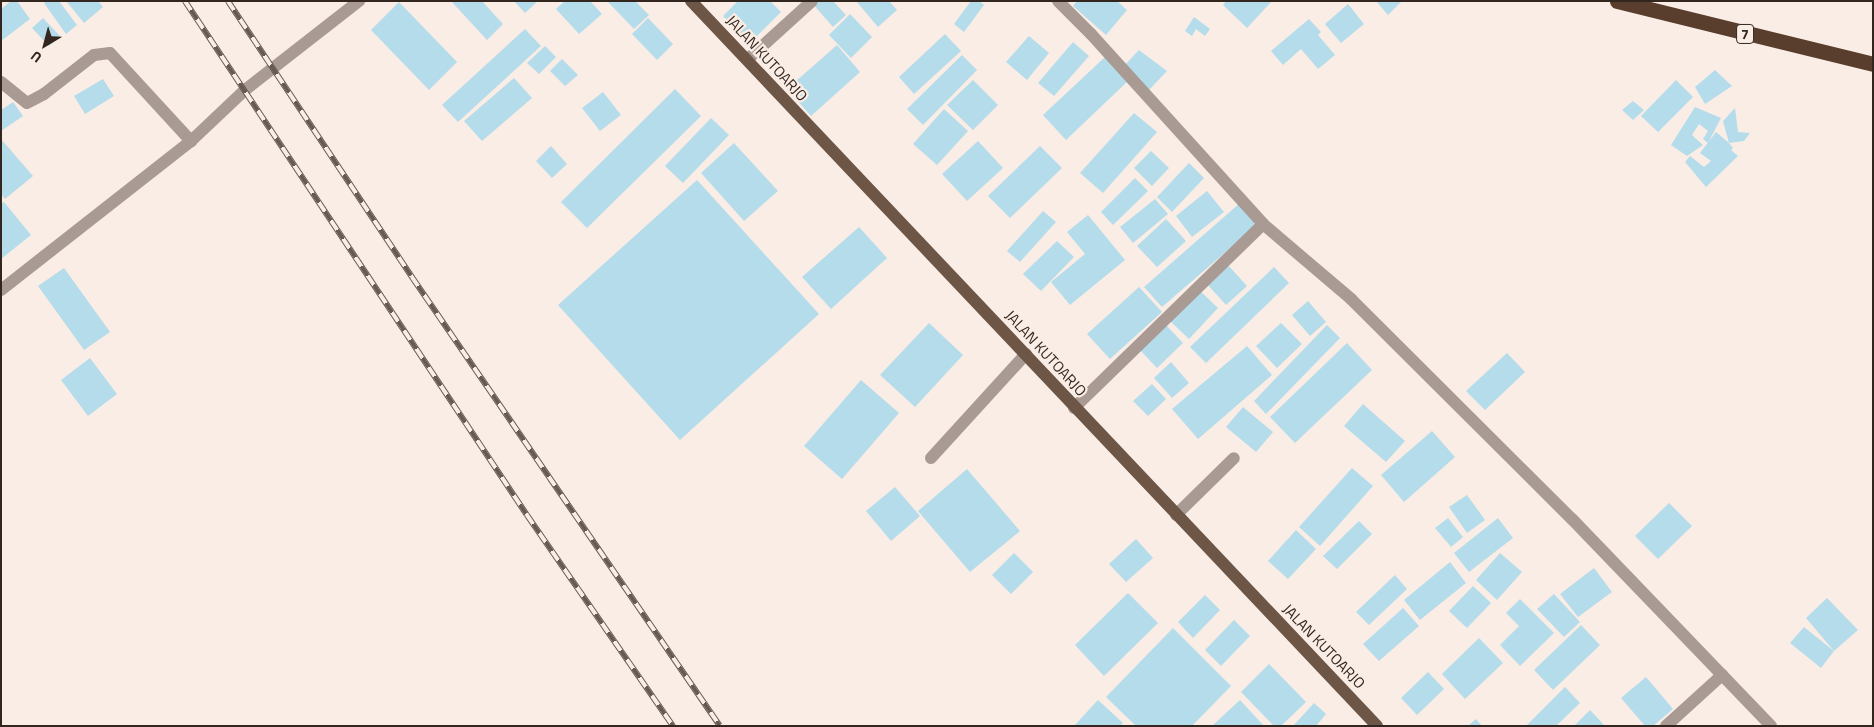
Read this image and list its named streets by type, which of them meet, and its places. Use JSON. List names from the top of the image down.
{
  "streets": {
    "highway": ["7"],
    "main road": ["JALAN KUTOARJO"]
  },
  "north": "bottom left"
}
